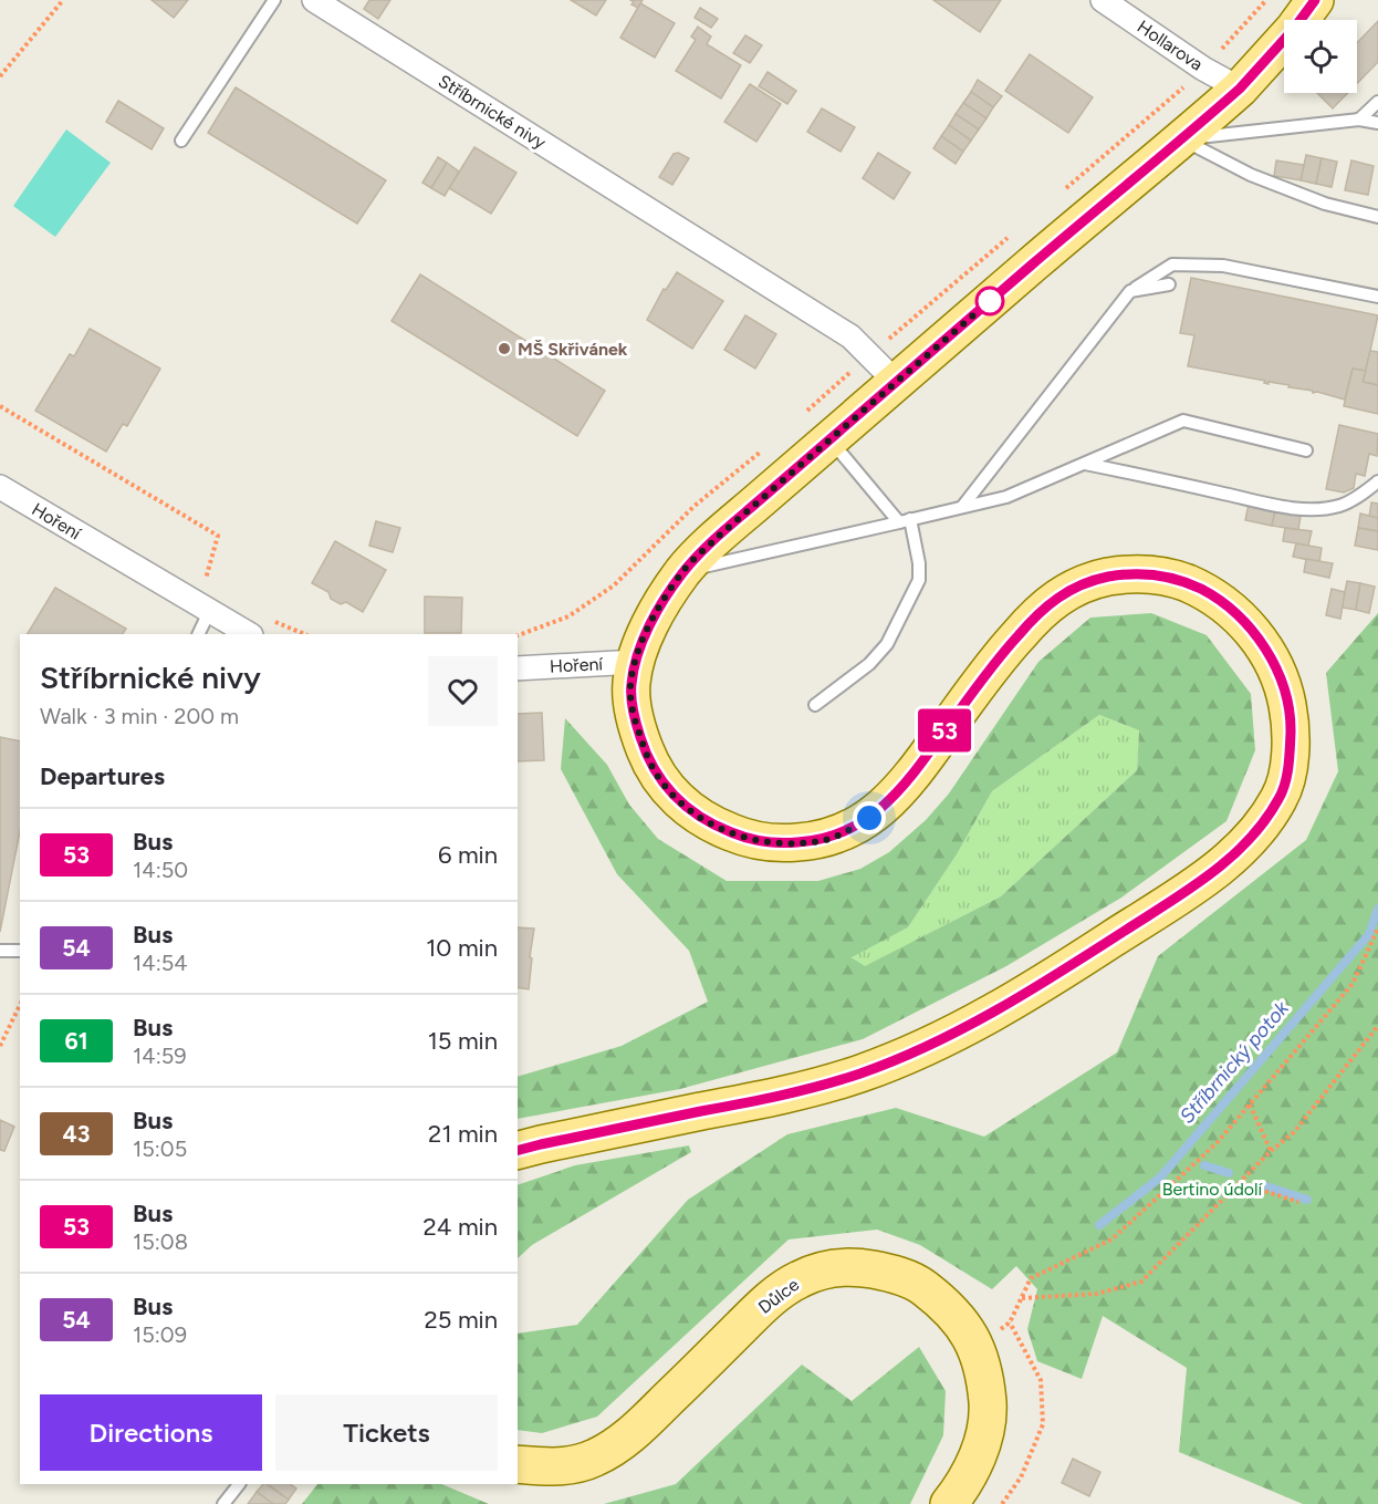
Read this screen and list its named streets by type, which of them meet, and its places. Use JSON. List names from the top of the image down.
{
  "streets": {
    "main road": ["Důlce"],
    "street": ["Hollarova", "Stříbrnické nivy", "Hoření"]
  },
  "water": ["Stříbrnický potok"],
  "parks": ["Bertino údolí"],
  "places": ["MŠ Skřivánek"],
  "lines": ["bus line 53"],
  "page": {
    "on_map": "53",
    "heading": [
      ["Stříbrnické nivy", "Walk · 3 min · 200 m"],
      "Departures"
    ],
    "list": [
      {
        "mark": "53",
        "name": "Bus",
        "note": "14:50",
        "value": "6 min"
      },
      {
        "mark": "54",
        "name": "Bus",
        "note": "14:54",
        "value": "10 min"
      },
      {
        "mark": "61",
        "name": "Bus",
        "note": "14:59",
        "value": "15 min"
      },
      {
        "mark": "43",
        "name": "Bus",
        "note": "15:05",
        "value": "21 min"
      },
      {
        "mark": "53",
        "name": "Bus",
        "note": "15:08",
        "value": "24 min"
      },
      {
        "mark": "54",
        "name": "Bus",
        "note": "15:09",
        "value": "25 min"
      }
    ],
    "buttons": ["Directions", "Tickets"]
  }
}
